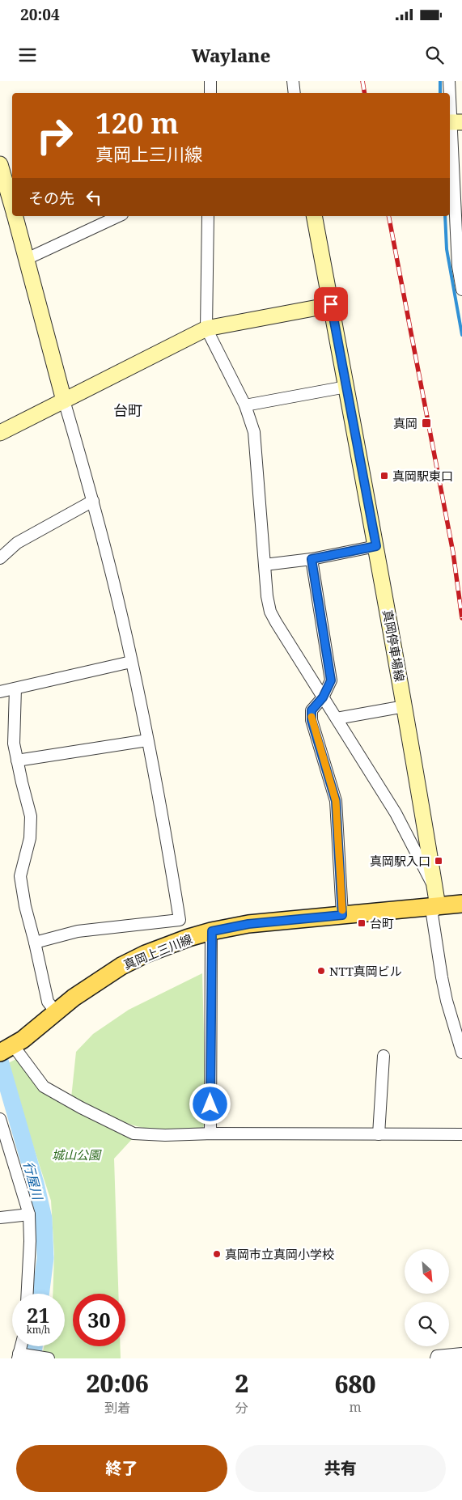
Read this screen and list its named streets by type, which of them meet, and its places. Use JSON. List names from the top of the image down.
{
  "streets": {
    "main road": ["真岡上三川線"],
    "street": ["真岡停車場線"]
  },
  "crossings": [
    ["真岡停車場線", "真岡上三川線"]
  ],
  "districts": ["台町"],
  "water": ["行屋川"],
  "parks": ["城山公園"],
  "places": {
    "transit": [
      "真岡",
      "真岡駅東口",
      "真岡駅入口",
      "台町"
    ],
    "other": ["NTT真岡ビル", "真岡市立真岡小学校"]
  },
  "north": "bottom right",
  "page": {
    "status": "20:04",
    "header": "Waylane",
    "turn": ["120 m", "真岡上三川線"],
    "then": "その先",
    "speed": "21 km/h",
    "limit": "30",
    "eta": [
      "20:06",
      "到着",
      "2",
      "分",
      "680",
      "m"
    ],
    "buttons": ["終了", "共有"]
  }
}
